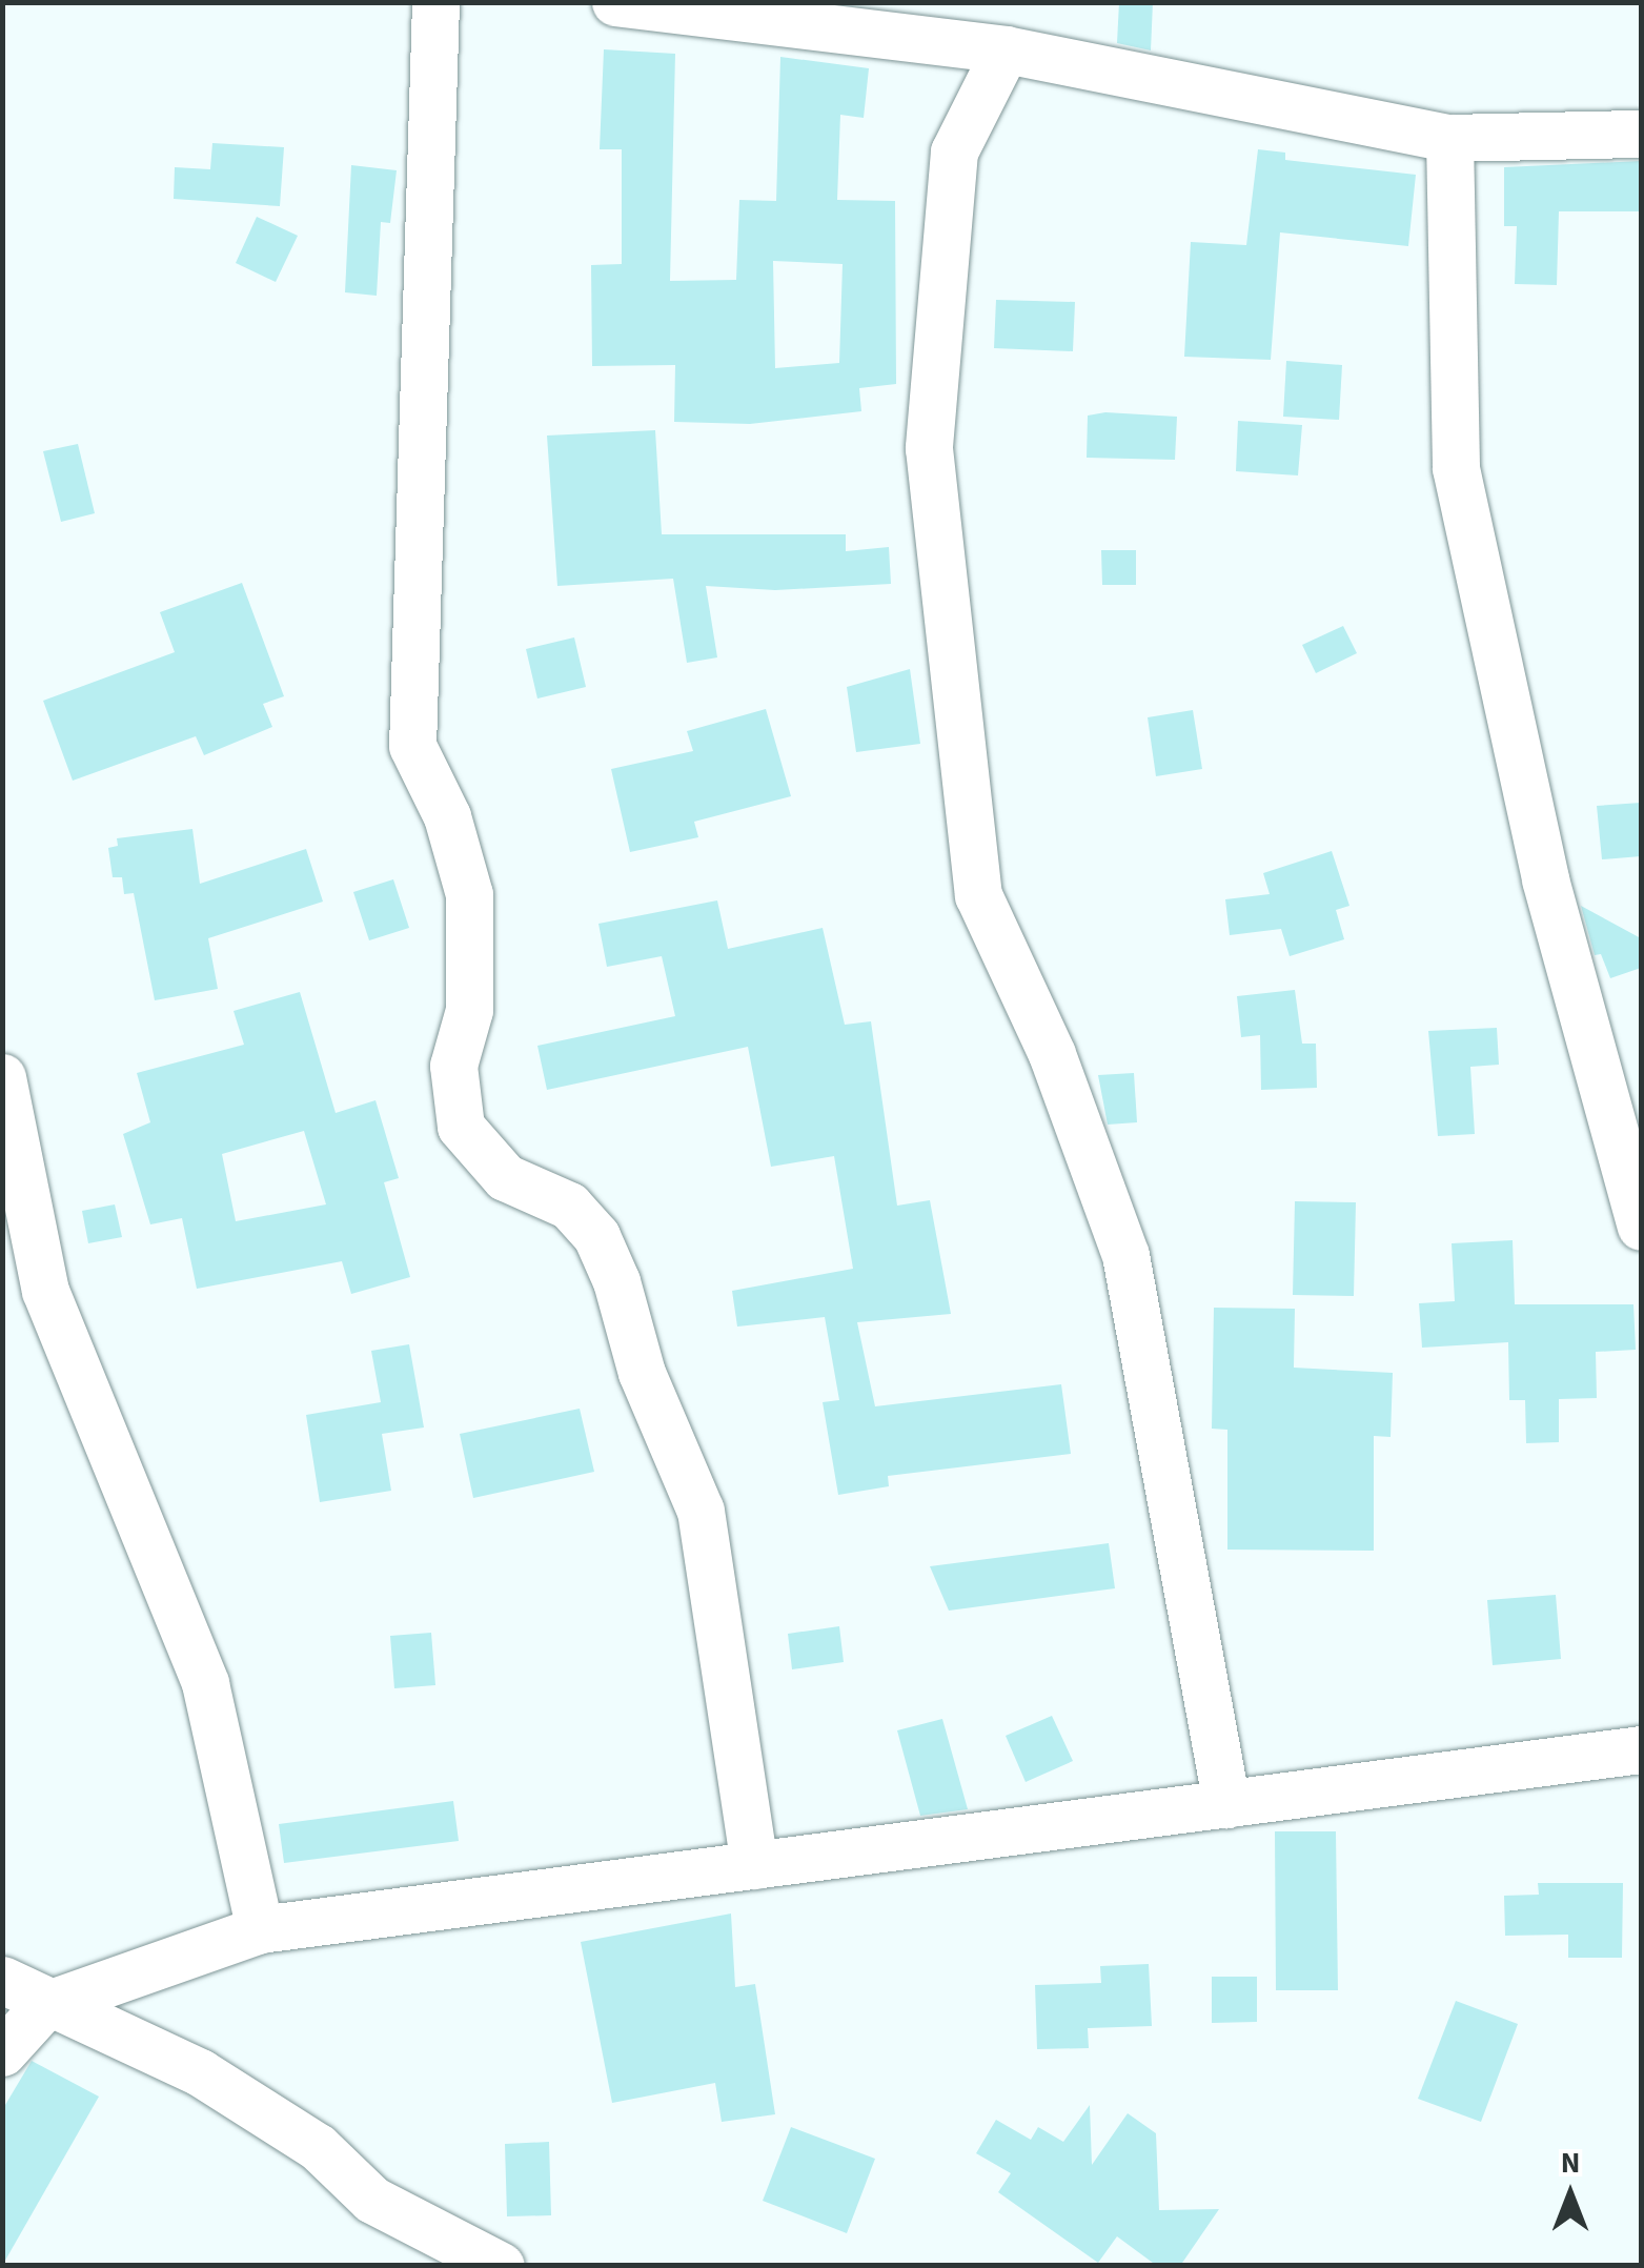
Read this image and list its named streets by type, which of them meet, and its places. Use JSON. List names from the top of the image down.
{
  "north": "top"
}
